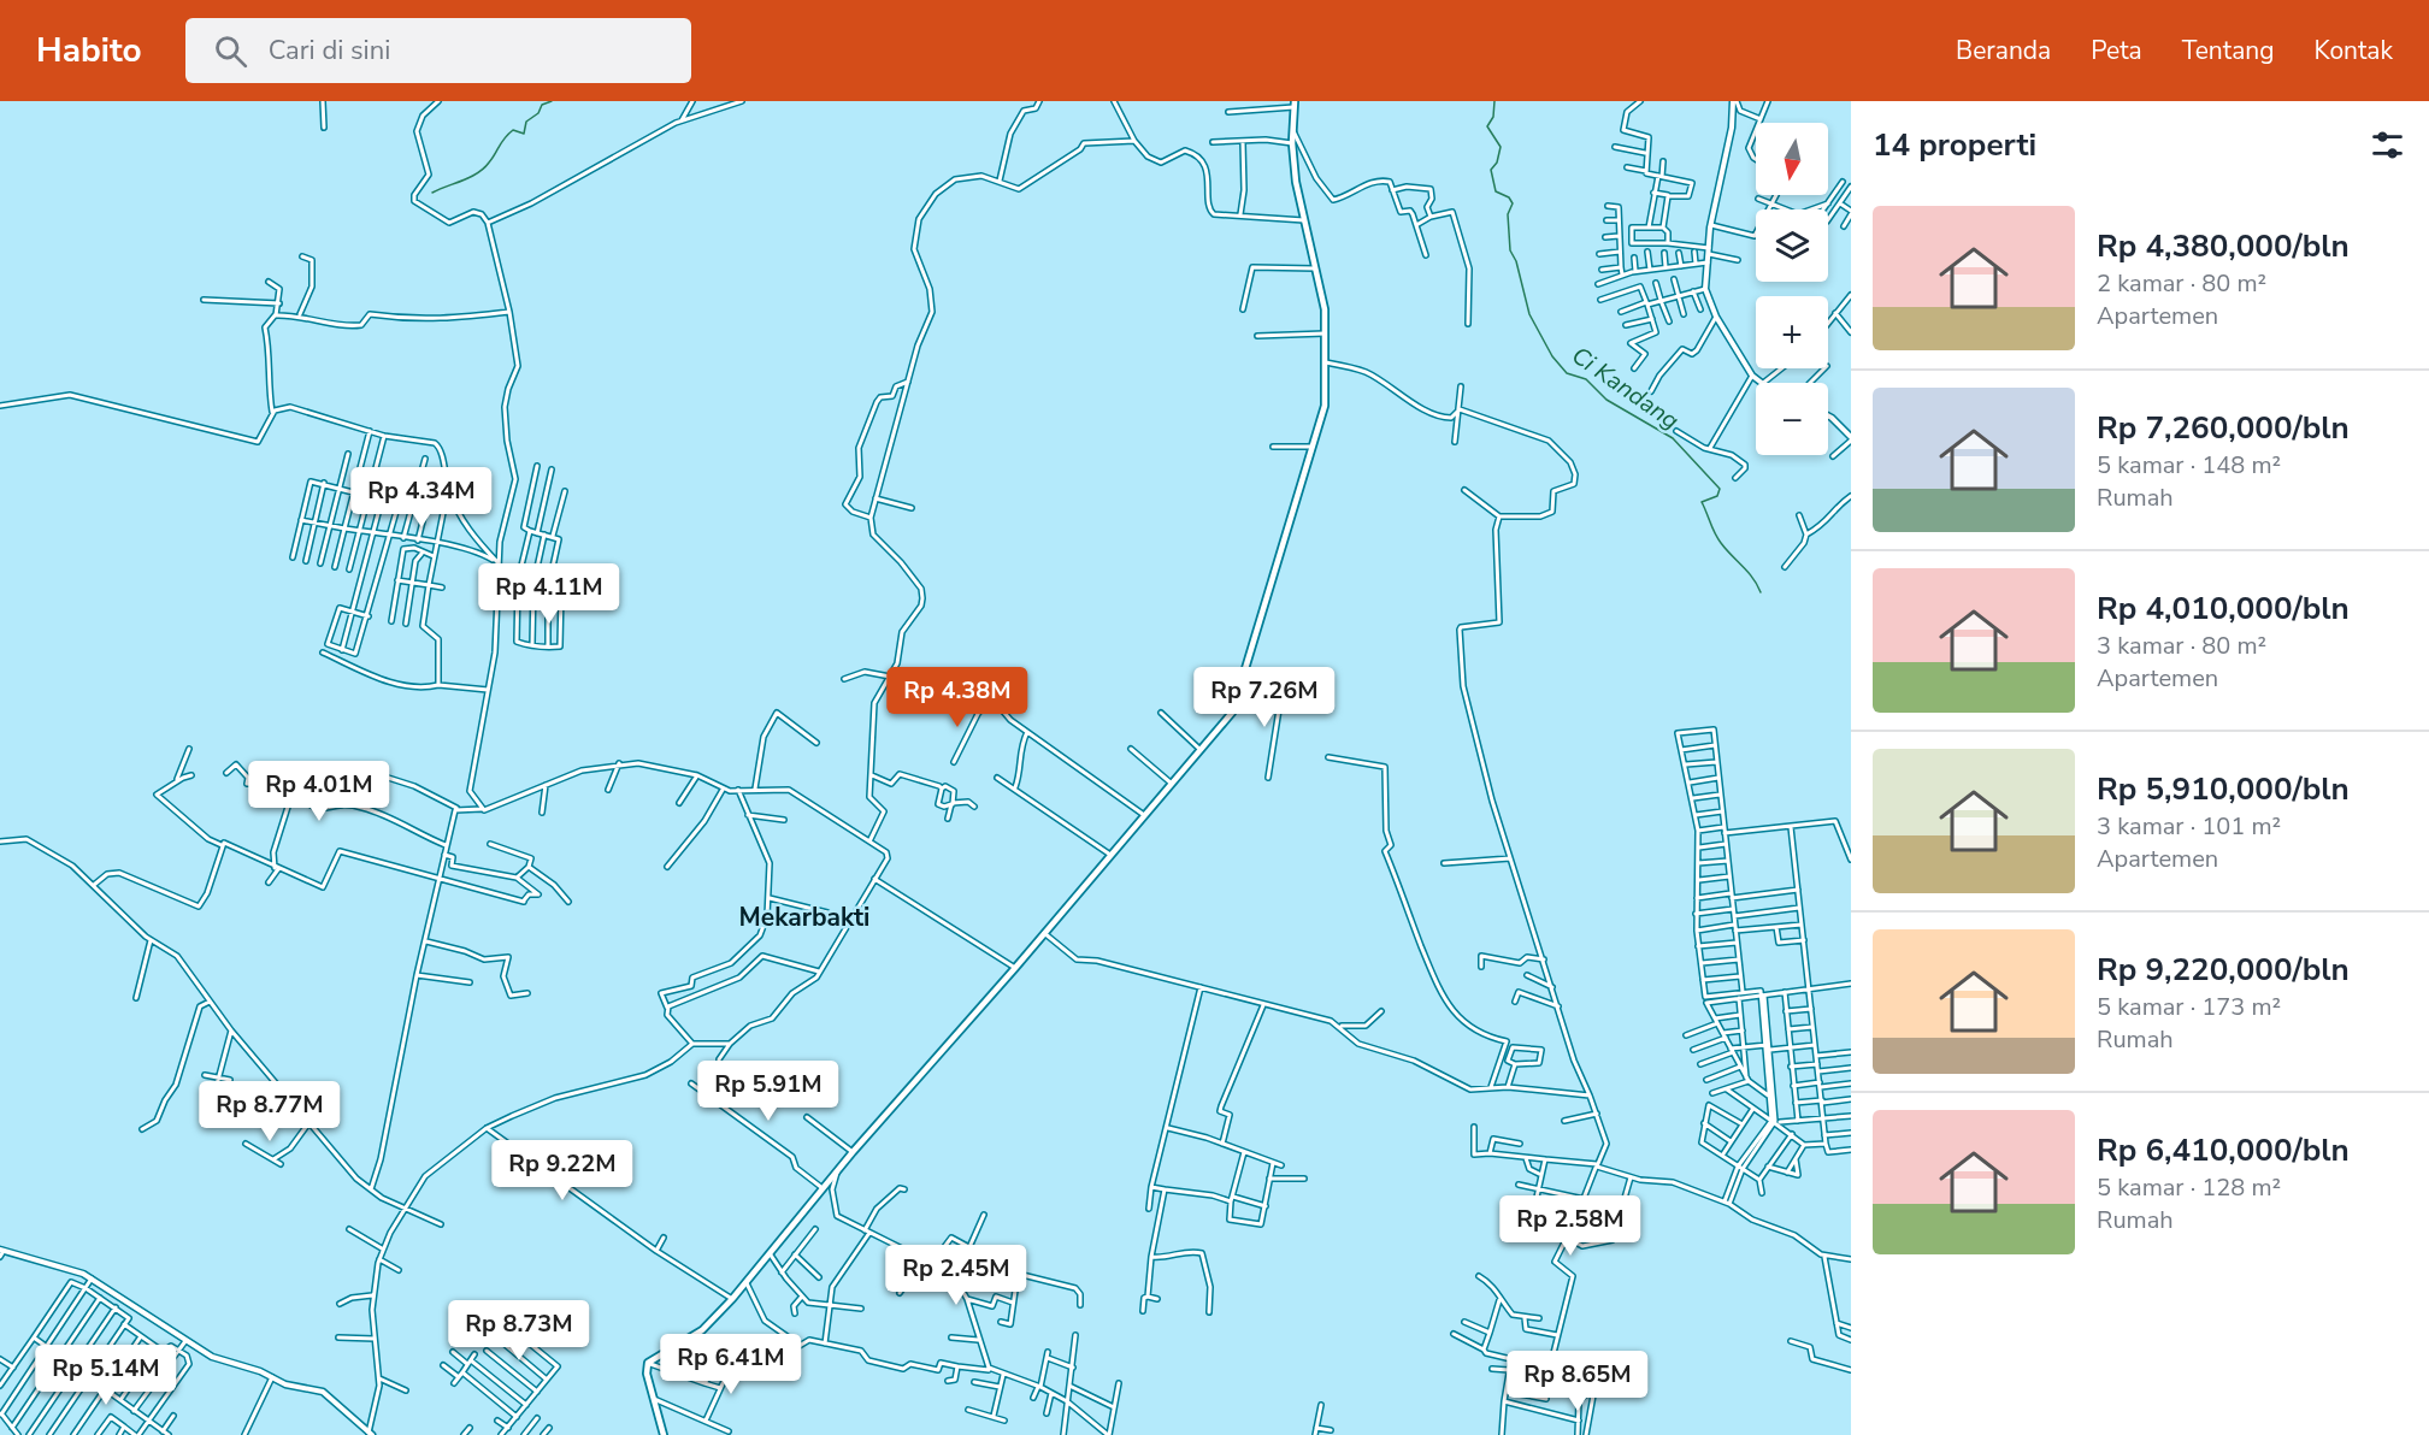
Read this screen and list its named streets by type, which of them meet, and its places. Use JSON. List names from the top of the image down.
{
  "districts": ["Mekarbakti"],
  "water": ["Ci Kandang"],
  "north": "bottom",
  "page": {
    "header": "Habito",
    "search": "Cari di sini",
    "nav": [
      "Beranda",
      "Peta",
      "Tentang",
      "Kontak"
    ],
    "heading": "14 properti",
    "map_buttons": ["+", "−"],
    "list": [
      {
        "name": "Rp 4,380,000/bln",
        "note": "2 kamar · 80 m² · Apartemen"
      },
      {
        "name": "Rp 7,260,000/bln",
        "note": "5 kamar · 148 m² · Rumah"
      },
      {
        "name": "Rp 4,010,000/bln",
        "note": "3 kamar · 80 m² · Apartemen"
      },
      {
        "name": "Rp 5,910,000/bln",
        "note": "3 kamar · 101 m² · Apartemen"
      },
      {
        "name": "Rp 9,220,000/bln",
        "note": "5 kamar · 173 m² · Rumah"
      },
      {
        "name": "Rp 6,410,000/bln",
        "note": "5 kamar · 128 m² · Rumah"
      }
    ],
    "price": [
      "Rp 4.34M",
      "Rp 4.11M",
      "Rp 4.38M",
      "Rp 7.26M",
      "Rp 4.01M",
      "Rp 5.91M",
      "Rp 8.77M",
      "Rp 9.22M",
      "Rp 2.58M",
      "Rp 2.45M",
      "Rp 8.73M",
      "Rp 6.41M",
      "Rp 5.14M",
      "Rp 8.65M"
    ]
  }
}
